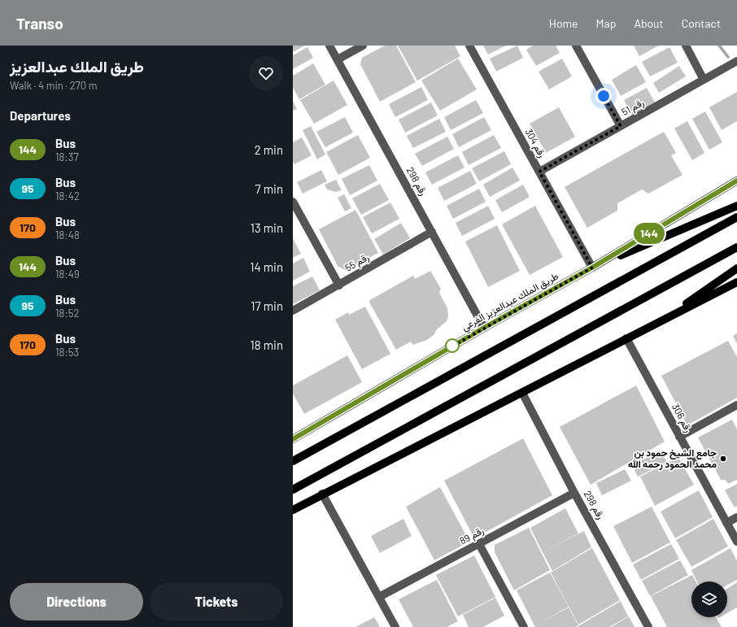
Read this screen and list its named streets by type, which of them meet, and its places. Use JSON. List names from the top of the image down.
{
  "streets": {
    "main road": ["طريق الملك عبدالعزيز الفرعي"],
    "street": [
      "رقم 51",
      "رقم 304",
      "رقم 298",
      "رقم 55",
      "رقم 306",
      "رقم 89"
    ]
  },
  "crossings": [
    ["رقم 51", "رقم 304"],
    ["رقم 304", "طريق الملك عبدالعزيز الفرعي"],
    ["رقم 298", "رقم 55"],
    ["رقم 298", "طريق الملك عبدالعزيز الفرعي"],
    ["رقم 298", "رقم 89"]
  ],
  "places": ["جامع الشيخ حمود بن محمد الحمود رحمه الله"],
  "lines": ["bus line 144"],
  "page": {
    "header": "Transo",
    "nav": [
      "Home",
      "Map",
      "About",
      "Contact"
    ],
    "heading": [
      ["طريق الملك عبدالعزيز", "Walk · 4 min · 270 m"],
      "Departures"
    ],
    "on_map": "144",
    "list": [
      {
        "mark": "144",
        "name": "Bus",
        "note": "18:37",
        "value": "2 min"
      },
      {
        "mark": "95",
        "name": "Bus",
        "note": "18:42",
        "value": "7 min"
      },
      {
        "mark": "170",
        "name": "Bus",
        "note": "18:48",
        "value": "13 min"
      },
      {
        "mark": "144",
        "name": "Bus",
        "note": "18:49",
        "value": "14 min"
      },
      {
        "mark": "95",
        "name": "Bus",
        "note": "18:52",
        "value": "17 min"
      },
      {
        "mark": "170",
        "name": "Bus",
        "note": "18:53",
        "value": "18 min"
      }
    ],
    "buttons": ["Directions", "Tickets"]
  }
}
